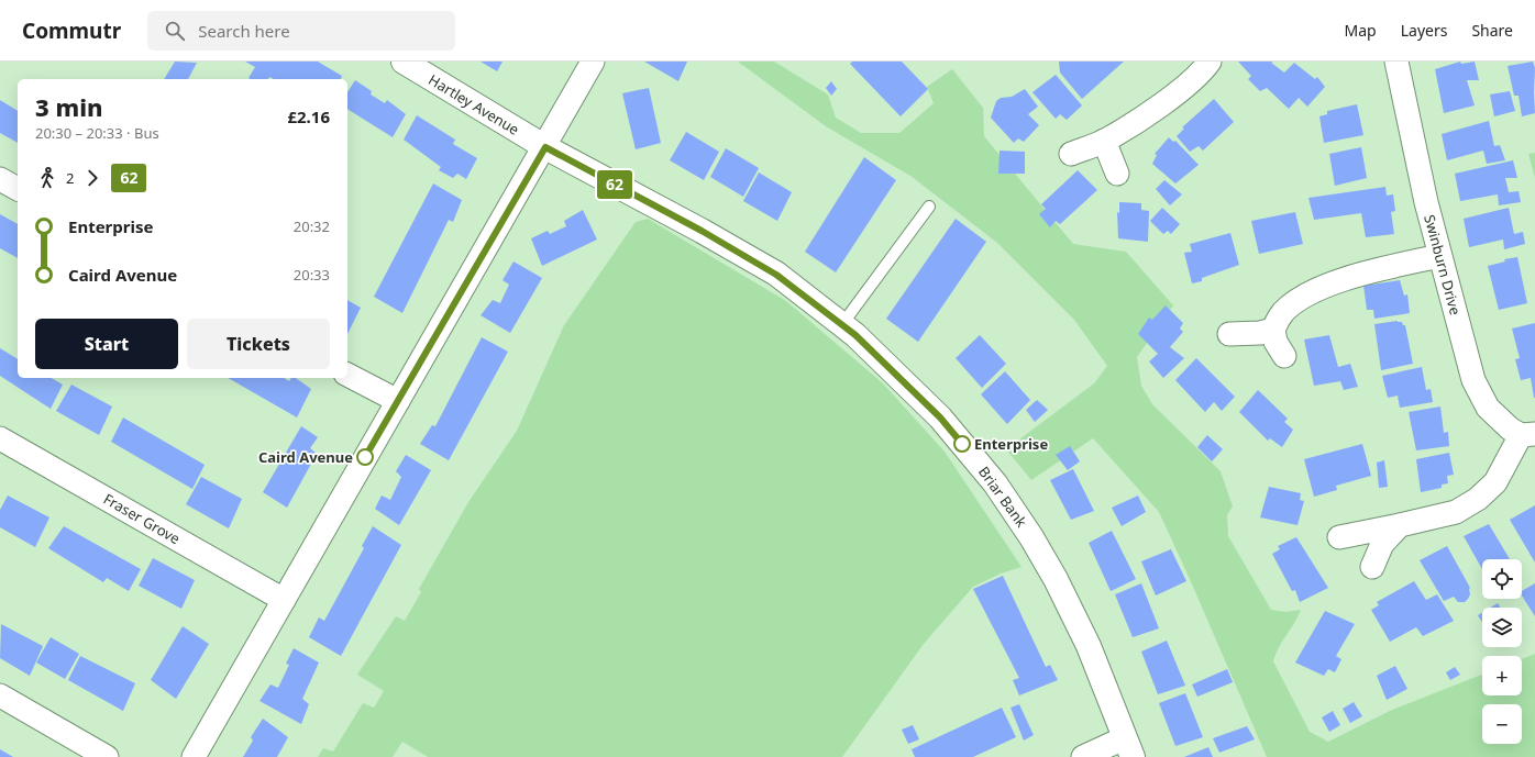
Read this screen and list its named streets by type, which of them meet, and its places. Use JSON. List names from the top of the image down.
{
  "streets": {
    "street": [
      "Hartley Avenue",
      "Swinburn Drive",
      "Briar Bank",
      "Fraser Grove"
    ]
  },
  "crossings": [
    ["Hartley Avenue", "Briar Bank"]
  ],
  "places": ["Enterprise", "Caird Avenue"],
  "lines": ["bus line 62"],
  "page": {
    "header": "Commutr",
    "search": "Search here",
    "nav": ["Map", "Layers", "Share"],
    "on_map": "62",
    "heading": ["3 min", "20:30 – 20:33 · Bus", "£2.16"],
    "legs": ["2", "62"],
    "list": [
      {
        "name": "Enterprise",
        "value": "20:32"
      },
      {
        "name": "Caird Avenue",
        "value": "20:33"
      }
    ],
    "buttons": ["Start", "Tickets"],
    "map_buttons": ["+", "−"]
  }
}
